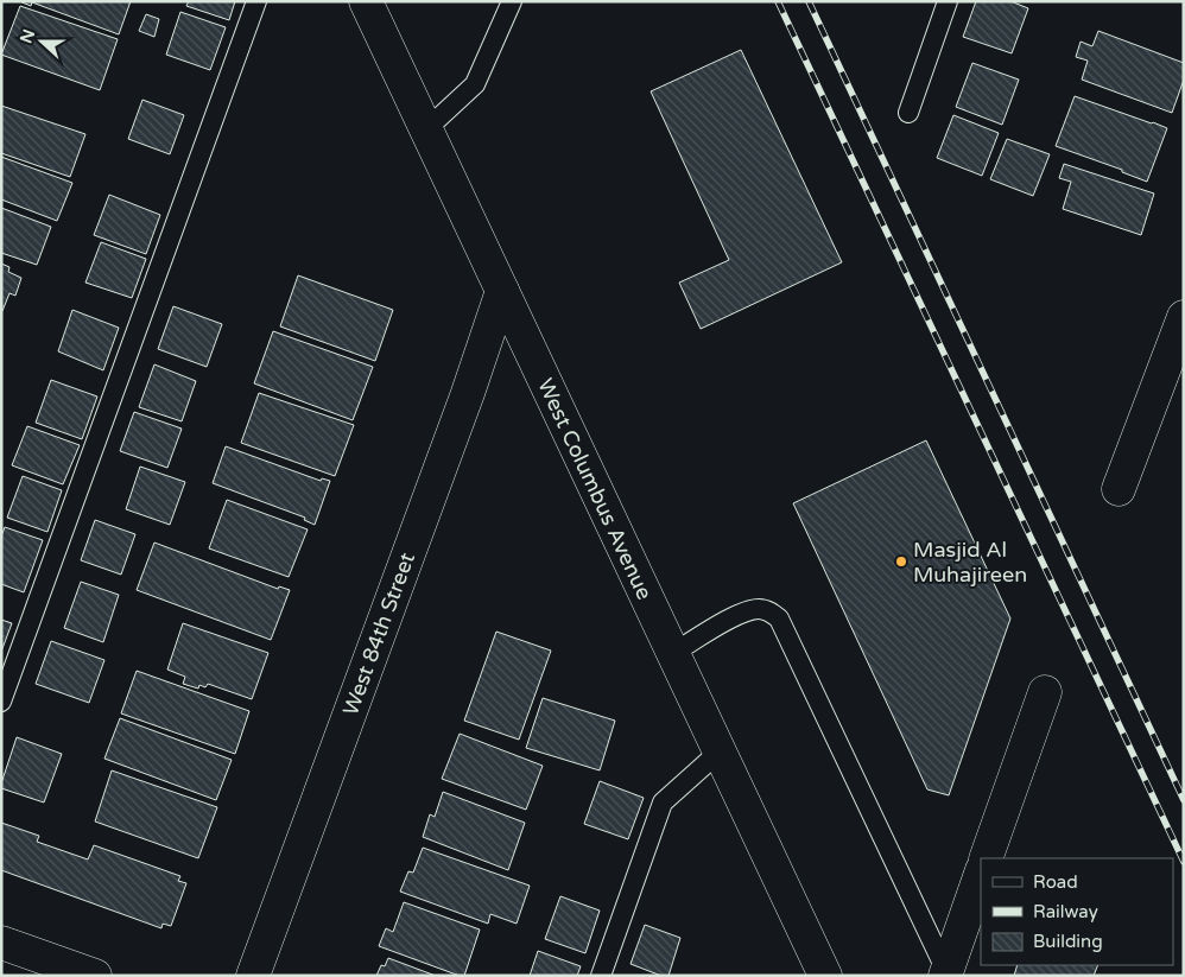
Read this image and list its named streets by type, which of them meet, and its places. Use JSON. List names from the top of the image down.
{
  "streets": {
    "street": ["West Columbus Avenue", "West 84th Street"]
  },
  "crossings": [
    ["West Columbus Avenue", "West 84th Street"]
  ],
  "places": ["Masjid Al Muhajireen"],
  "legend": ["Road", "Railway", "Building"],
  "north": "left"
}
